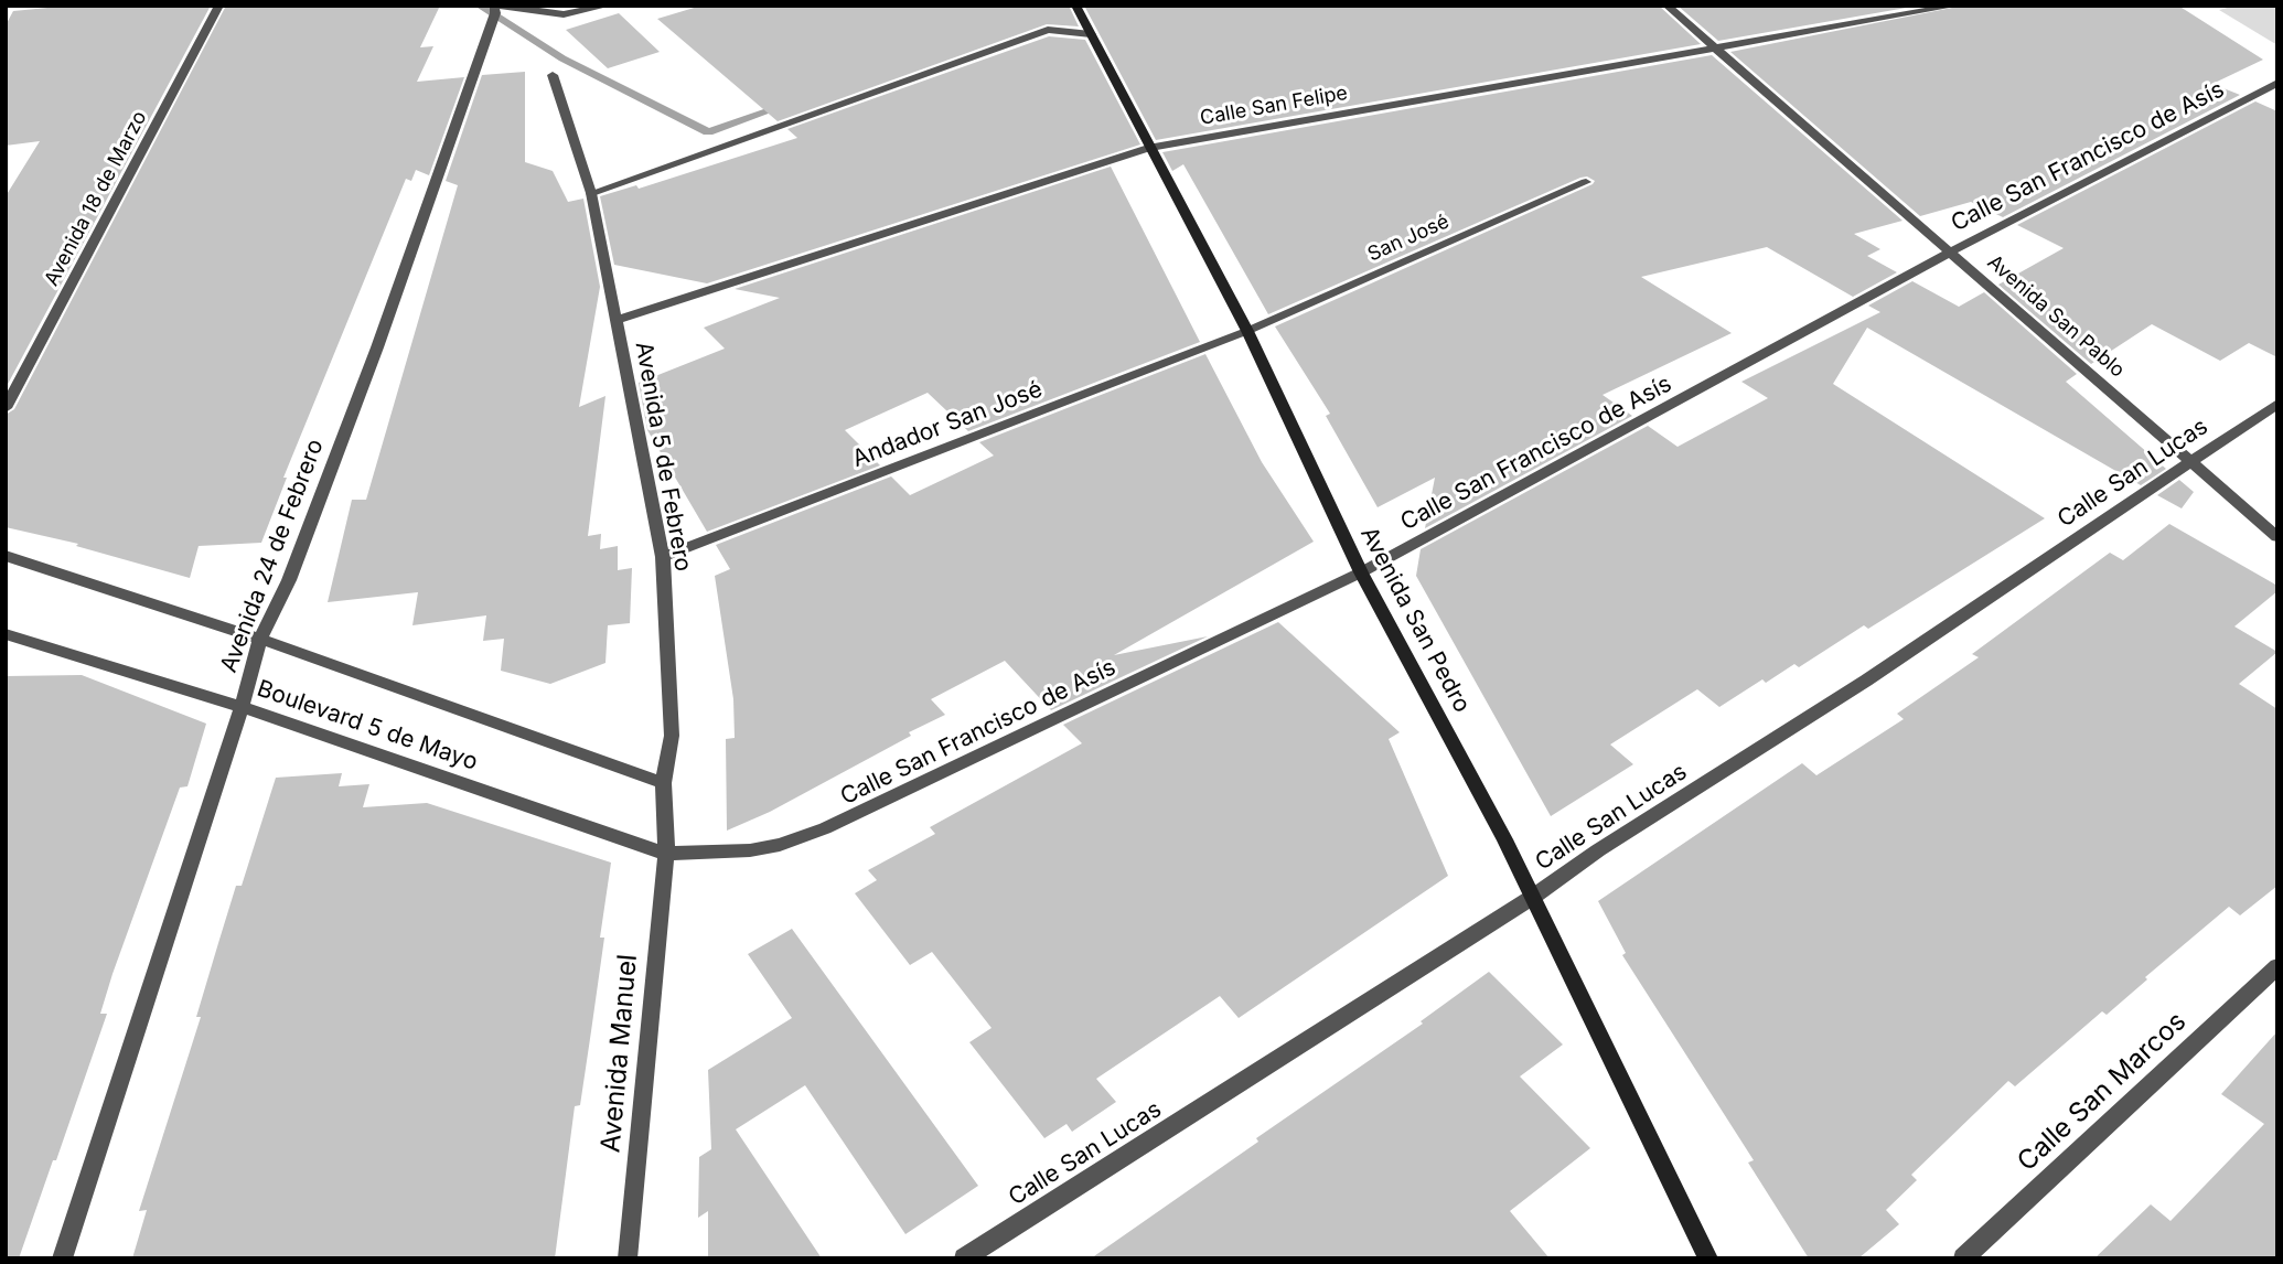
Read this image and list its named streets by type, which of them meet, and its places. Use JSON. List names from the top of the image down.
{
  "streets": {
    "street": [
      "Calle San Felipe",
      "Calle San Francisco de Asís",
      "Avenida 18 de Marzo",
      "San José",
      "Avenida San Pablo",
      "Andador San José",
      "Avenida 5 de Febrero",
      "Calle San Lucas",
      "Avenida 24 de Febrero",
      "Avenida San Pedro",
      "Boulevard 5 de Mayo",
      "Avenida Manuel",
      "Calle San Marcos"
    ]
  },
  "crossings": [
    ["Calle San Felipe", "Avenida San Pablo"],
    ["Calle San Felipe", "Avenida 5 de Febrero"],
    ["Calle San Felipe", "Avenida San Pedro"],
    ["Calle San Francisco de Asís", "Avenida San Pablo"],
    ["Calle San Francisco de Asís", "Avenida 5 de Febrero"],
    ["Calle San Francisco de Asís", "Avenida San Pedro"],
    ["Calle San Francisco de Asís", "Boulevard 5 de Mayo"],
    ["Calle San Francisco de Asís", "Avenida Manuel"],
    ["San José", "Andador San José"],
    ["San José", "Avenida San Pedro"],
    ["Avenida San Pablo", "Calle San Lucas"],
    ["Andador San José", "Avenida 5 de Febrero"],
    ["Andador San José", "Avenida San Pedro"],
    ["Avenida 5 de Febrero", "Boulevard 5 de Mayo"],
    ["Avenida 5 de Febrero", "Avenida Manuel"],
    ["Calle San Lucas", "Avenida San Pedro"],
    ["Avenida 24 de Febrero", "Boulevard 5 de Mayo"],
    ["Boulevard 5 de Mayo", "Avenida Manuel"]
  ]
}
